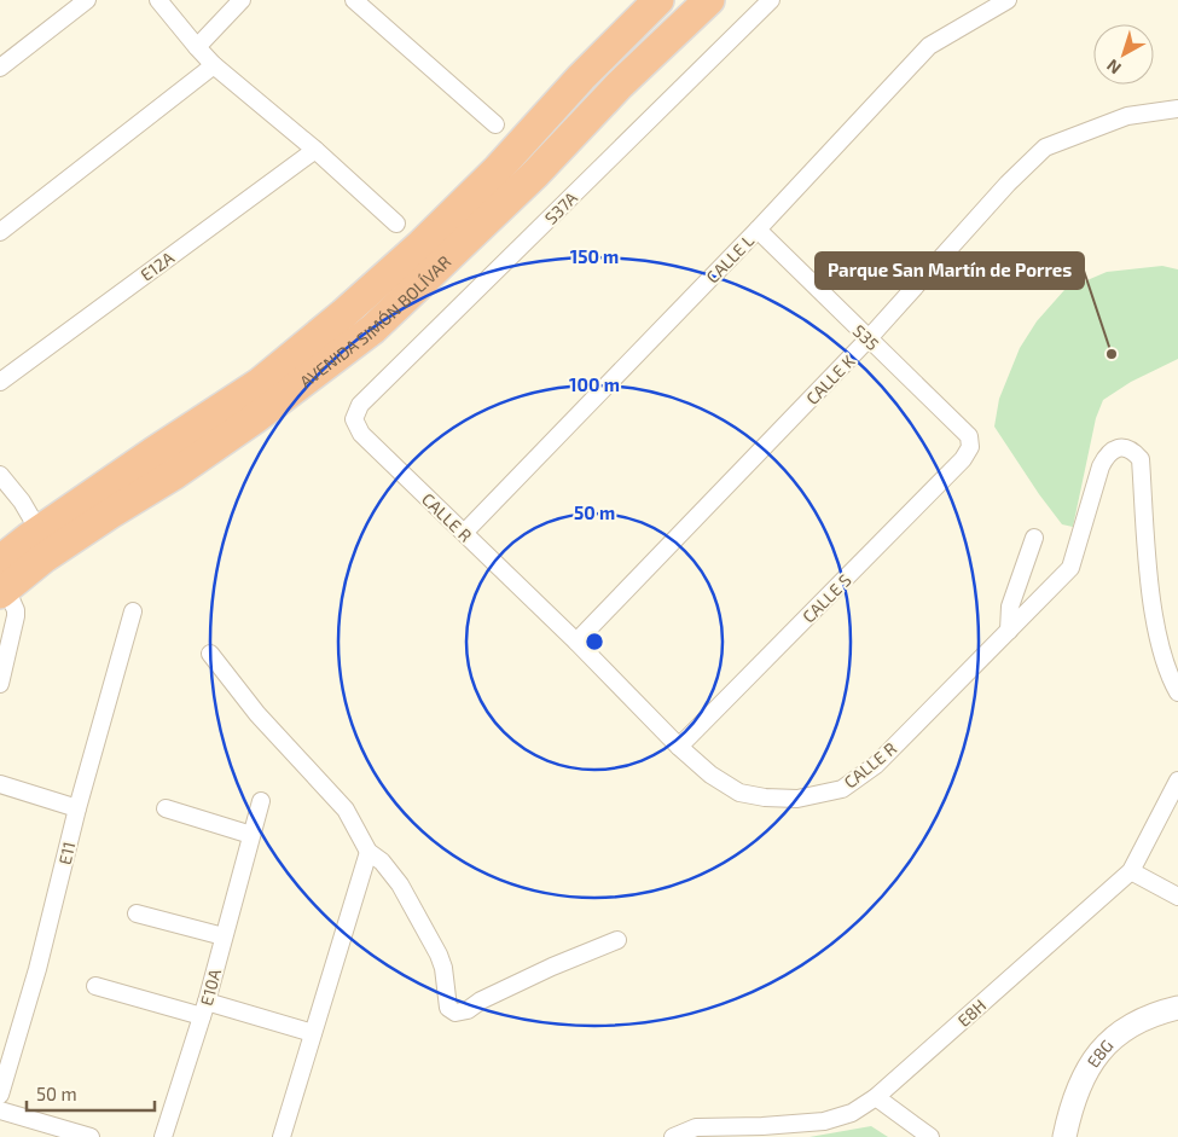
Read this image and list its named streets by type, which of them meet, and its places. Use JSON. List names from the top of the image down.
{
  "streets": {
    "highway": ["AVENIDA SIMÓN BOLÍVAR"],
    "street": [
      "S37A",
      "CALLE L",
      "E12A",
      "S35",
      "CALLE K",
      "CALLE R",
      "CALLE S",
      "E11",
      "E10A",
      "E8H",
      "E8G"
    ]
  },
  "crossings": [
    ["S37A", "CALLE R"],
    ["CALLE L", "S35"],
    ["CALLE L", "CALLE R"],
    ["S35", "CALLE K"],
    ["S35", "CALLE S"],
    ["CALLE K", "CALLE R"],
    ["CALLE R", "CALLE S"]
  ],
  "places": ["Parque San Martín de Porres"],
  "scale_bar": "50 m",
  "north": "bottom left",
  "rings": ["150 m", "100 m", "50 m"]
}
